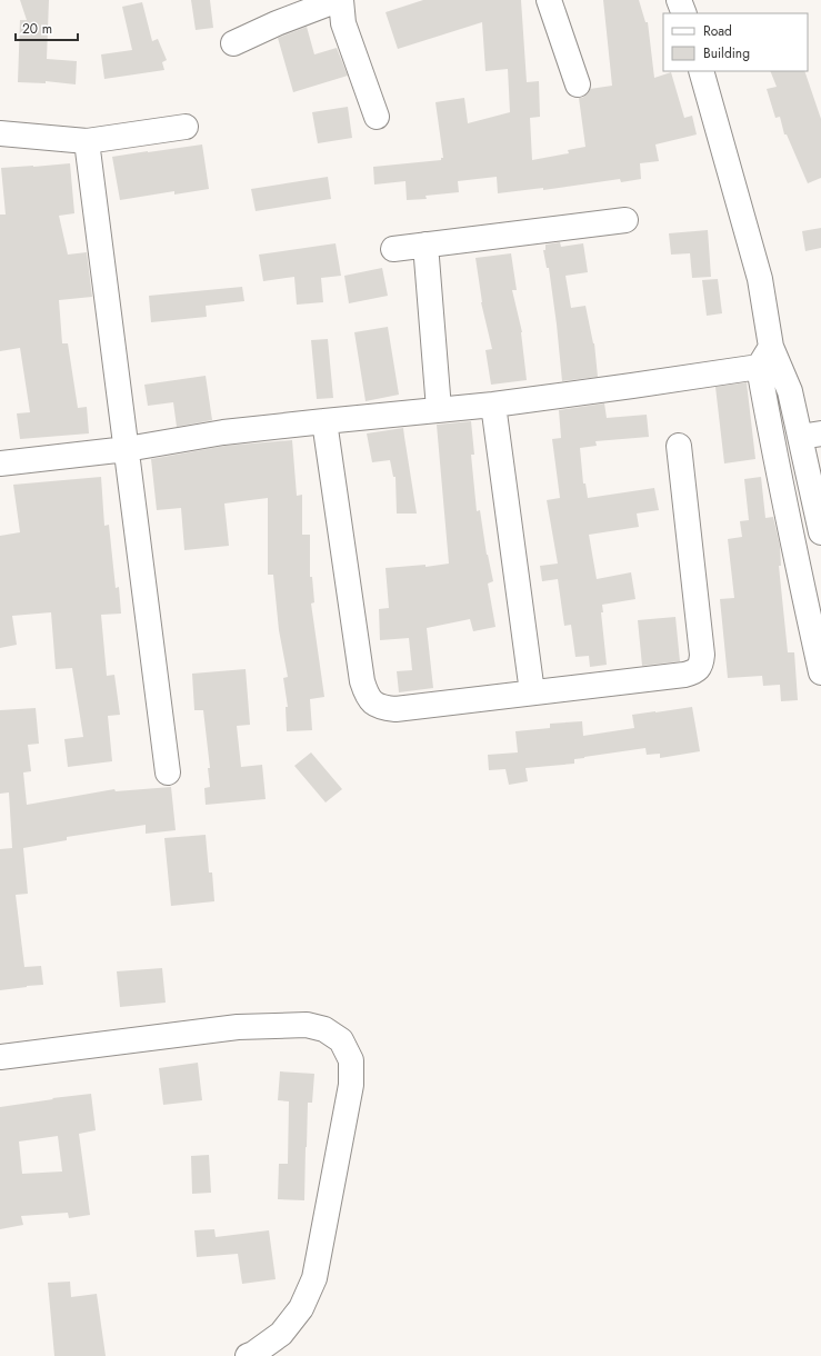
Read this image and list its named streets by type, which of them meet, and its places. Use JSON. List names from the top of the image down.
{
  "legend": ["Road", "Building"],
  "scale_bar": "20 m"
}
